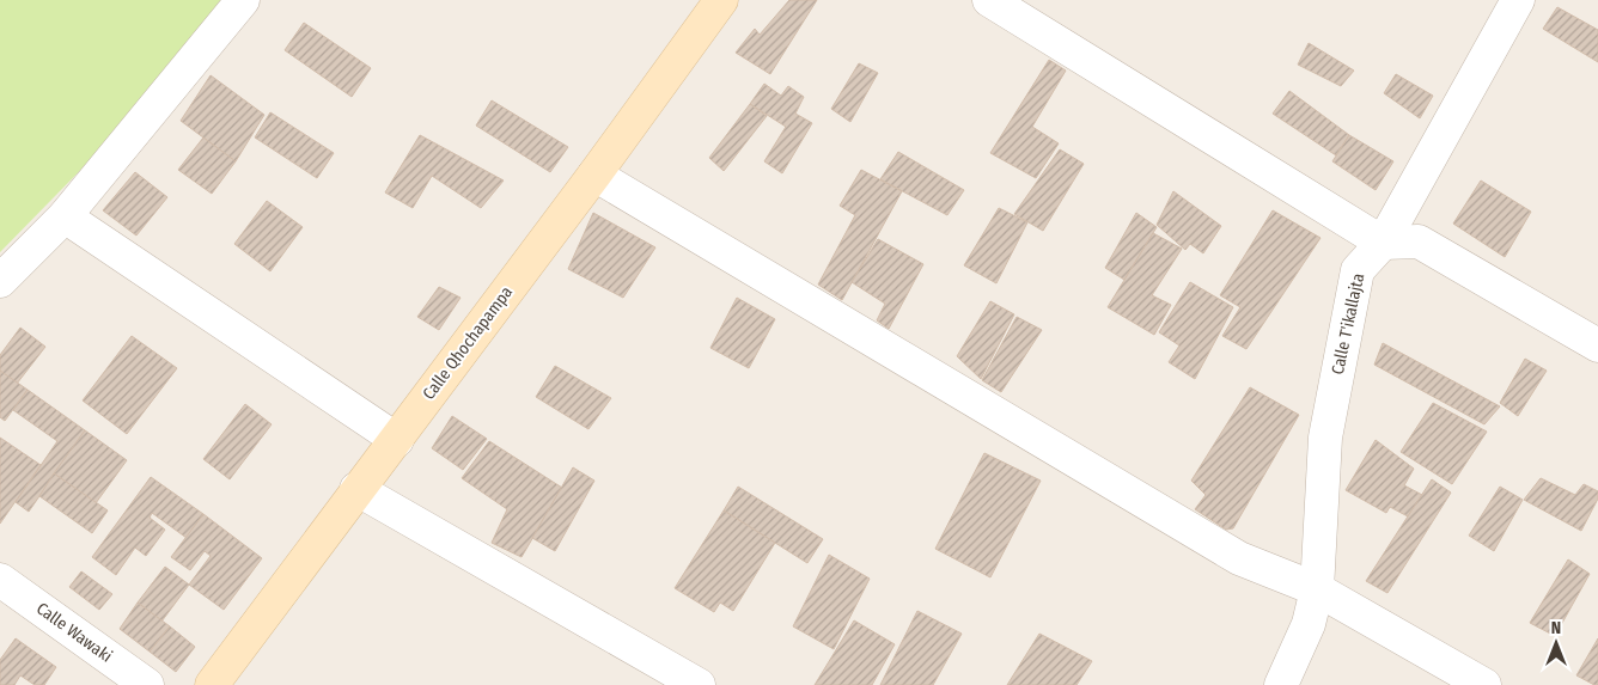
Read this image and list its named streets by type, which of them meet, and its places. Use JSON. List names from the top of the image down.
{
  "streets": {
    "street": ["Calle T'ikallajta", "Calle Qhochapampa", "Calle Wawaki"]
  },
  "north": "top"
}
